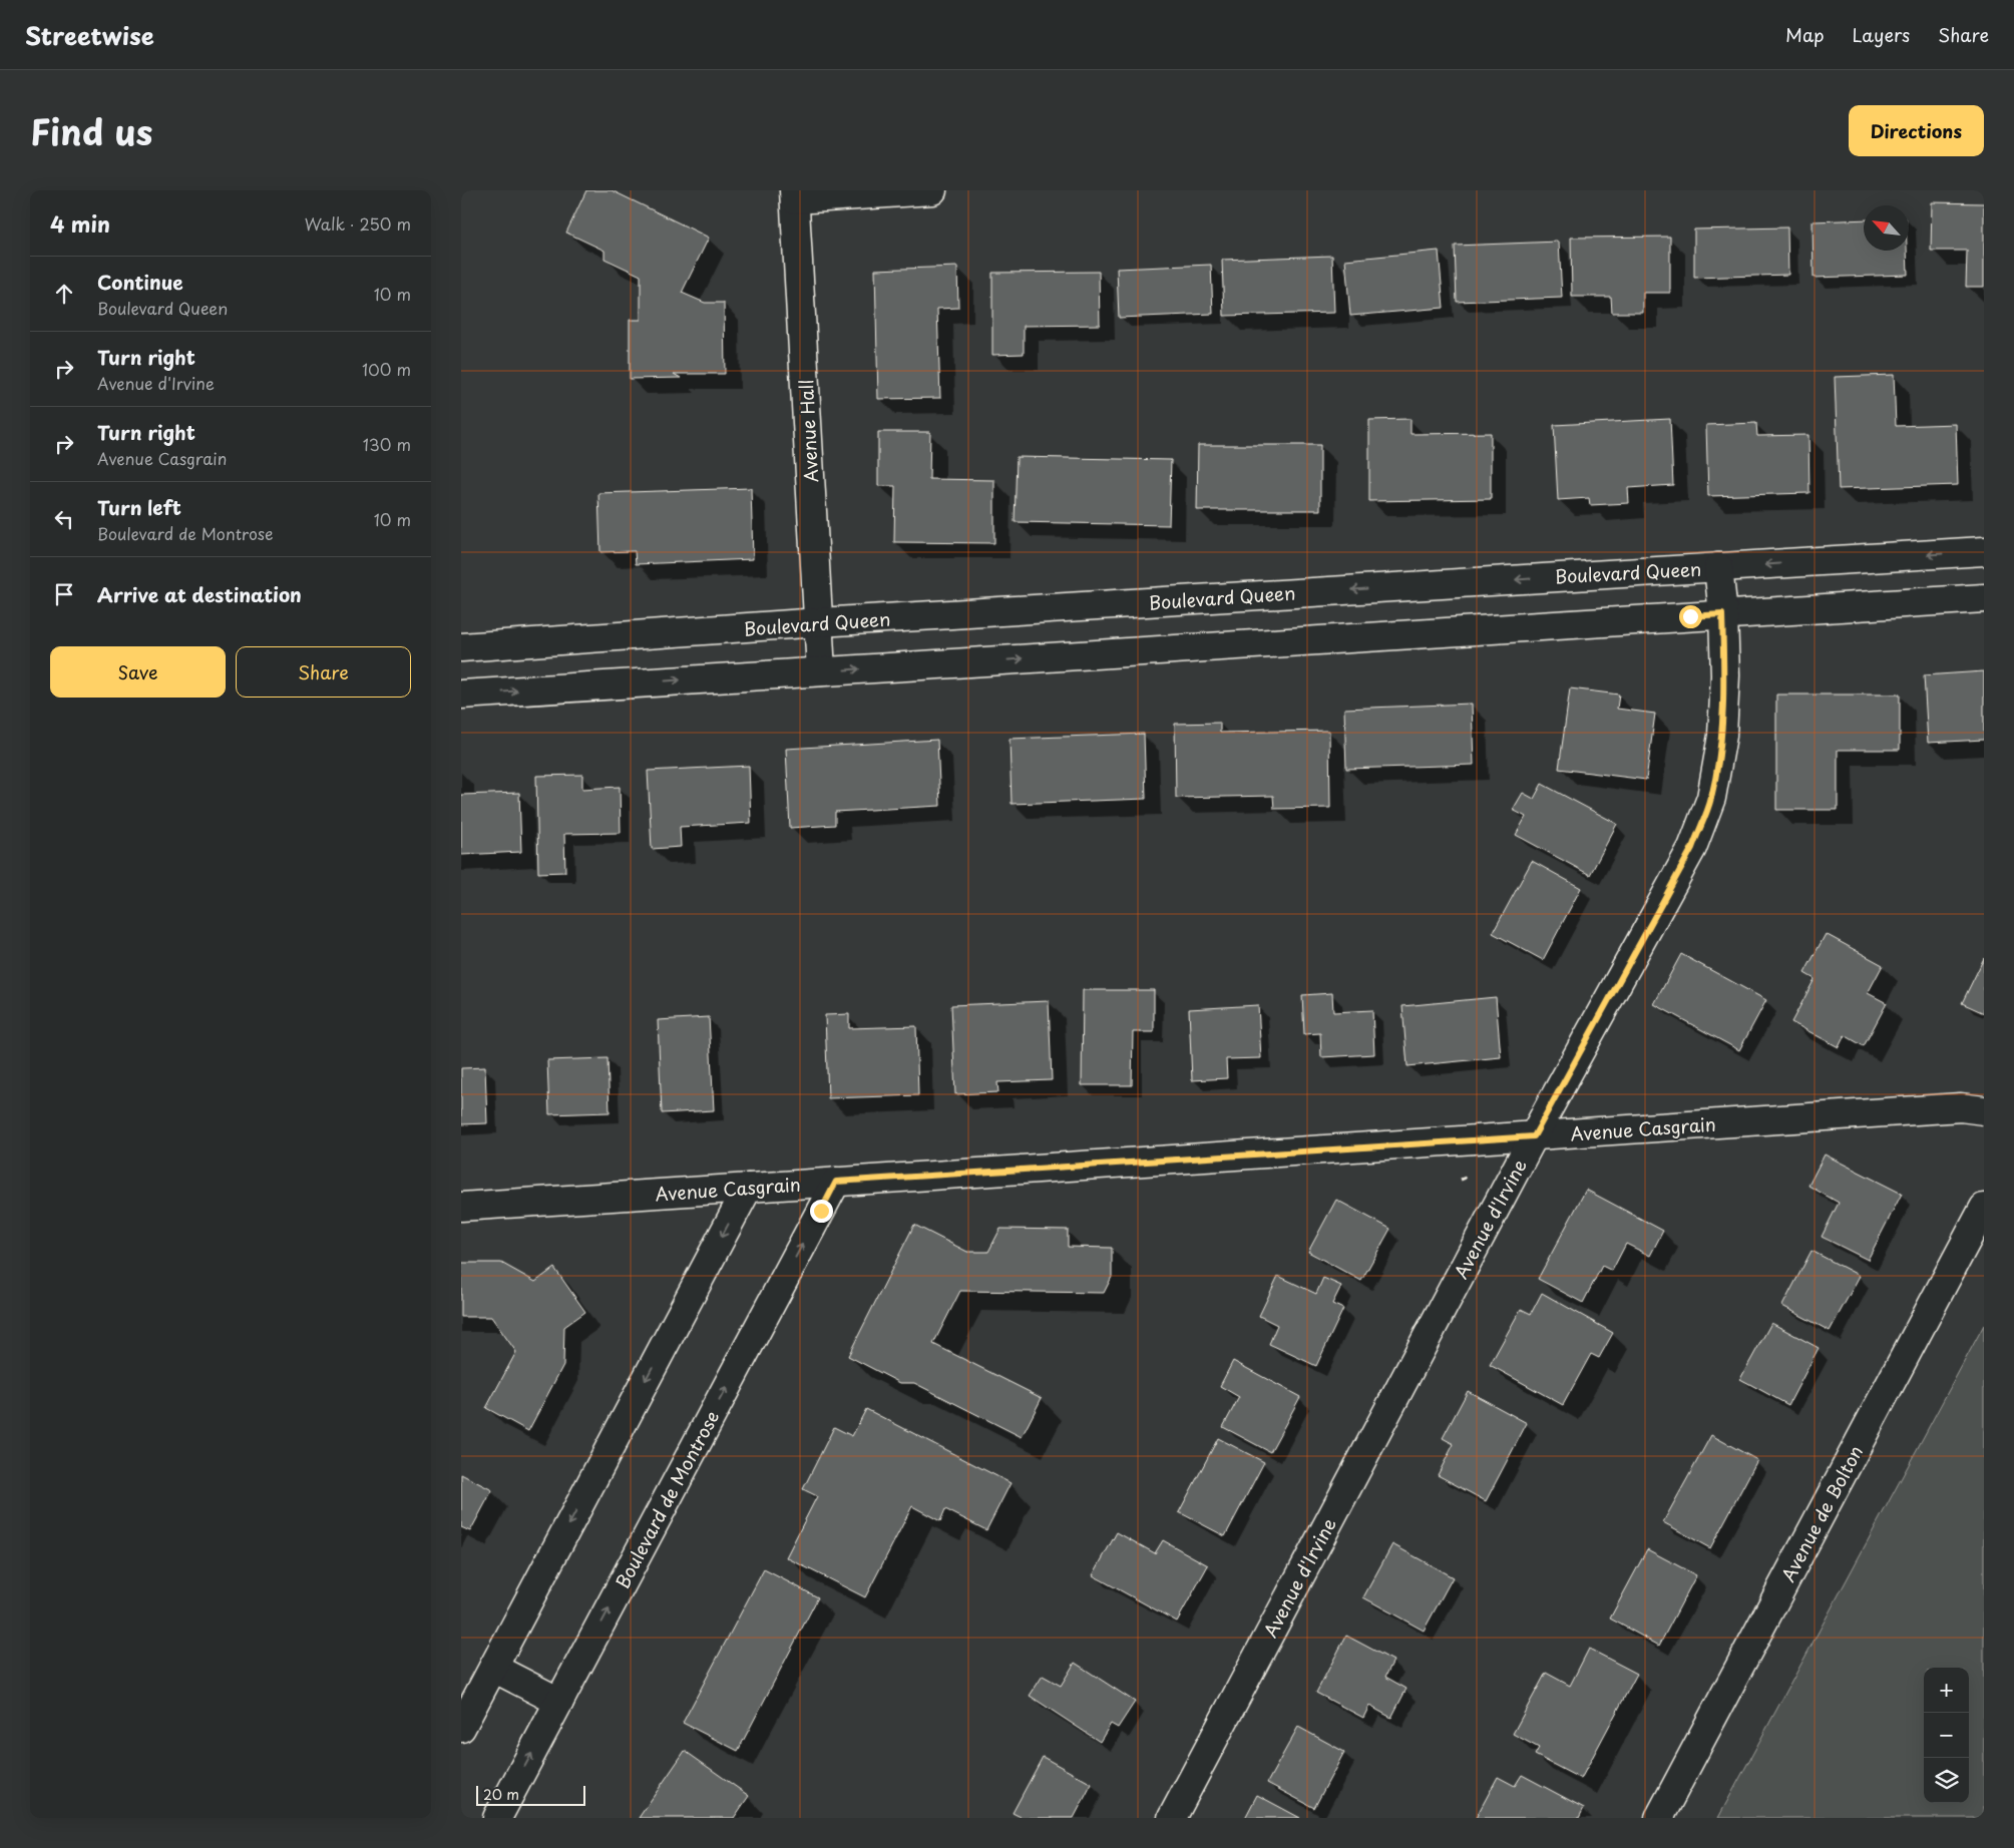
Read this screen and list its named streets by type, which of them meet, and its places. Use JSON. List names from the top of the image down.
{
  "streets": {
    "street": [
      "Avenue Hall",
      "Boulevard Queen",
      "Avenue Casgrain",
      "Avenue d'Irvine",
      "Boulevard de Montrose",
      "Avenue de Bolton"
    ]
  },
  "crossings": [
    ["Avenue Hall", "Boulevard Queen"],
    ["Boulevard Queen", "Avenue d'Irvine"],
    ["Avenue Casgrain", "Avenue d'Irvine"],
    ["Avenue Casgrain", "Boulevard de Montrose"]
  ],
  "scale_bar": "20 m",
  "north": "top left",
  "page": {
    "header": "Streetwise",
    "nav": ["Map", "Layers", "Share"],
    "title": "Find us",
    "buttons": [
      "Directions",
      ["Save", "Share"]
    ],
    "heading": ["4 min", "Walk · 250 m"],
    "list": [
      ["Continue", "Boulevard Queen", "10 m"],
      ["Turn right", "Avenue d'Irvine", "100 m"],
      ["Turn right", "Avenue Casgrain", "130 m"],
      ["Turn left", "Boulevard de Montrose", "10 m"],
      "Arrive at destination"
    ],
    "map_buttons": ["+", "−"],
    "scale": "20 m"
  }
}
